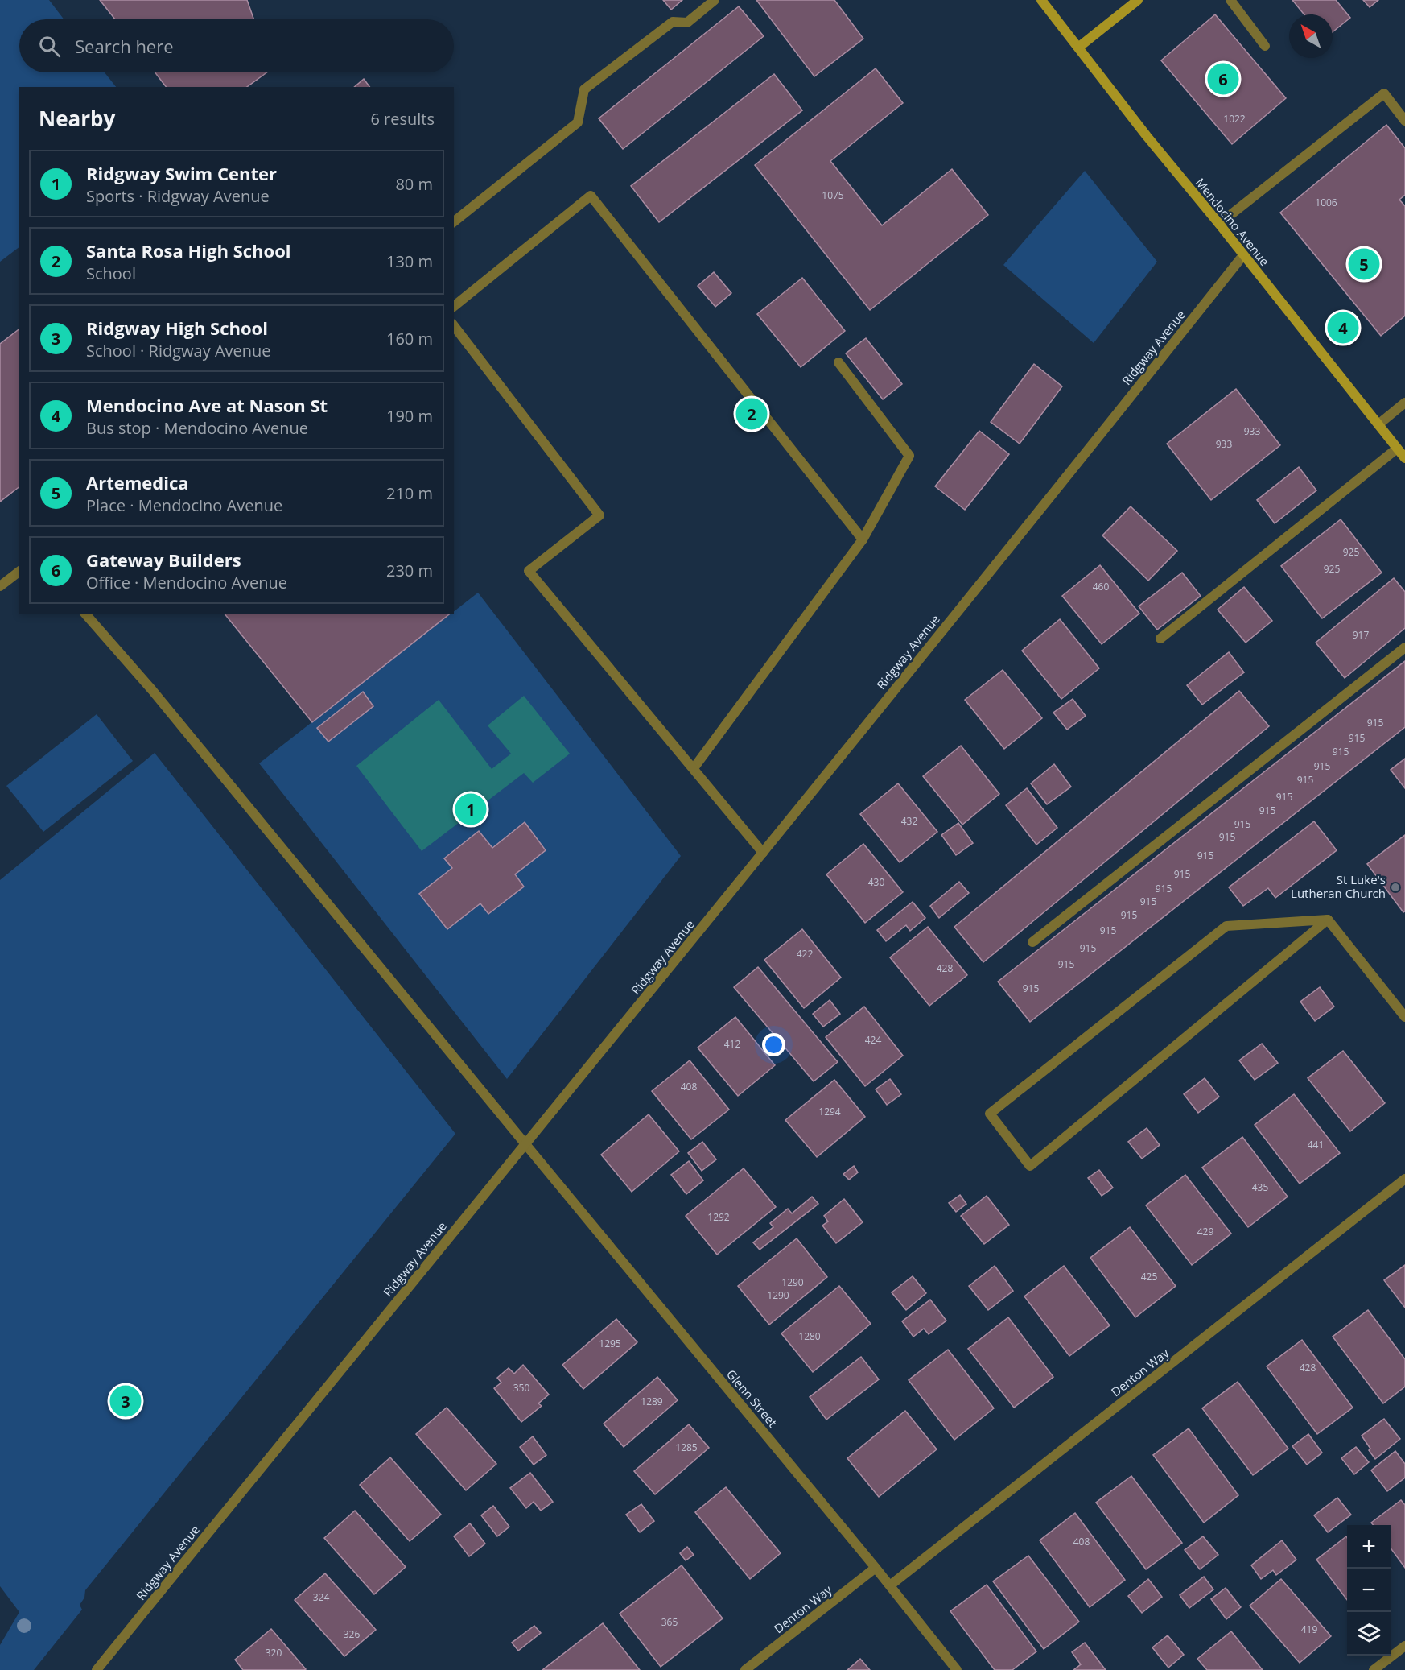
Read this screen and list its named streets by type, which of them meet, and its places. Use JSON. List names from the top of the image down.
{
  "streets": {
    "main road": ["Mendocino Avenue"],
    "street": ["Ridgway Avenue", "Denton Way", "Glenn Street"]
  },
  "crossings": [
    ["Mendocino Avenue", "Ridgway Avenue"],
    ["Ridgway Avenue", "Glenn Street"],
    ["Denton Way", "Glenn Street"]
  ],
  "places": ["St Luke's Lutheran Church"],
  "house_numbers": [
    "1022",
    "1075",
    "1006",
    "933",
    "933",
    "925",
    "925",
    "460",
    "917",
    "915",
    "915",
    "915",
    "915",
    "915",
    "915",
    "915",
    "432",
    "915",
    "915",
    "915",
    "915",
    "430",
    "915",
    "915",
    "915",
    "915",
    "915",
    "422",
    "915",
    "428",
    "915",
    "424",
    "412",
    "408",
    "1294",
    "441",
    "435",
    "1292",
    "429",
    "425",
    "1290",
    "1290",
    "1280",
    "1295",
    "428",
    "350",
    "1289",
    "1285",
    "408",
    "324",
    "365",
    "419",
    "326",
    "320"
  ],
  "north": "top left",
  "page": {
    "search": "Search here",
    "pins": [
      "6",
      "5",
      "4",
      "2",
      "1",
      "3"
    ],
    "heading": ["Nearby", "6 results"],
    "list": [
      {
        "mark": "1",
        "name": "Ridgway Swim Center",
        "note": "Sports · Ridgway Avenue",
        "value": "80 m"
      },
      {
        "mark": "2",
        "name": "Santa Rosa High School",
        "note": "School",
        "value": "130 m"
      },
      {
        "mark": "3",
        "name": "Ridgway High School",
        "note": "School · Ridgway Avenue",
        "value": "160 m"
      },
      {
        "mark": "4",
        "name": "Mendocino Ave at Nason St",
        "note": "Bus stop · Mendocino Avenue",
        "value": "190 m"
      },
      {
        "mark": "5",
        "name": "Artemedica",
        "note": "Place · Mendocino Avenue",
        "value": "210 m"
      },
      {
        "mark": "6",
        "name": "Gateway Builders",
        "note": "Office · Mendocino Avenue",
        "value": "230 m"
      }
    ],
    "map_buttons": ["+", "−"]
  }
}
